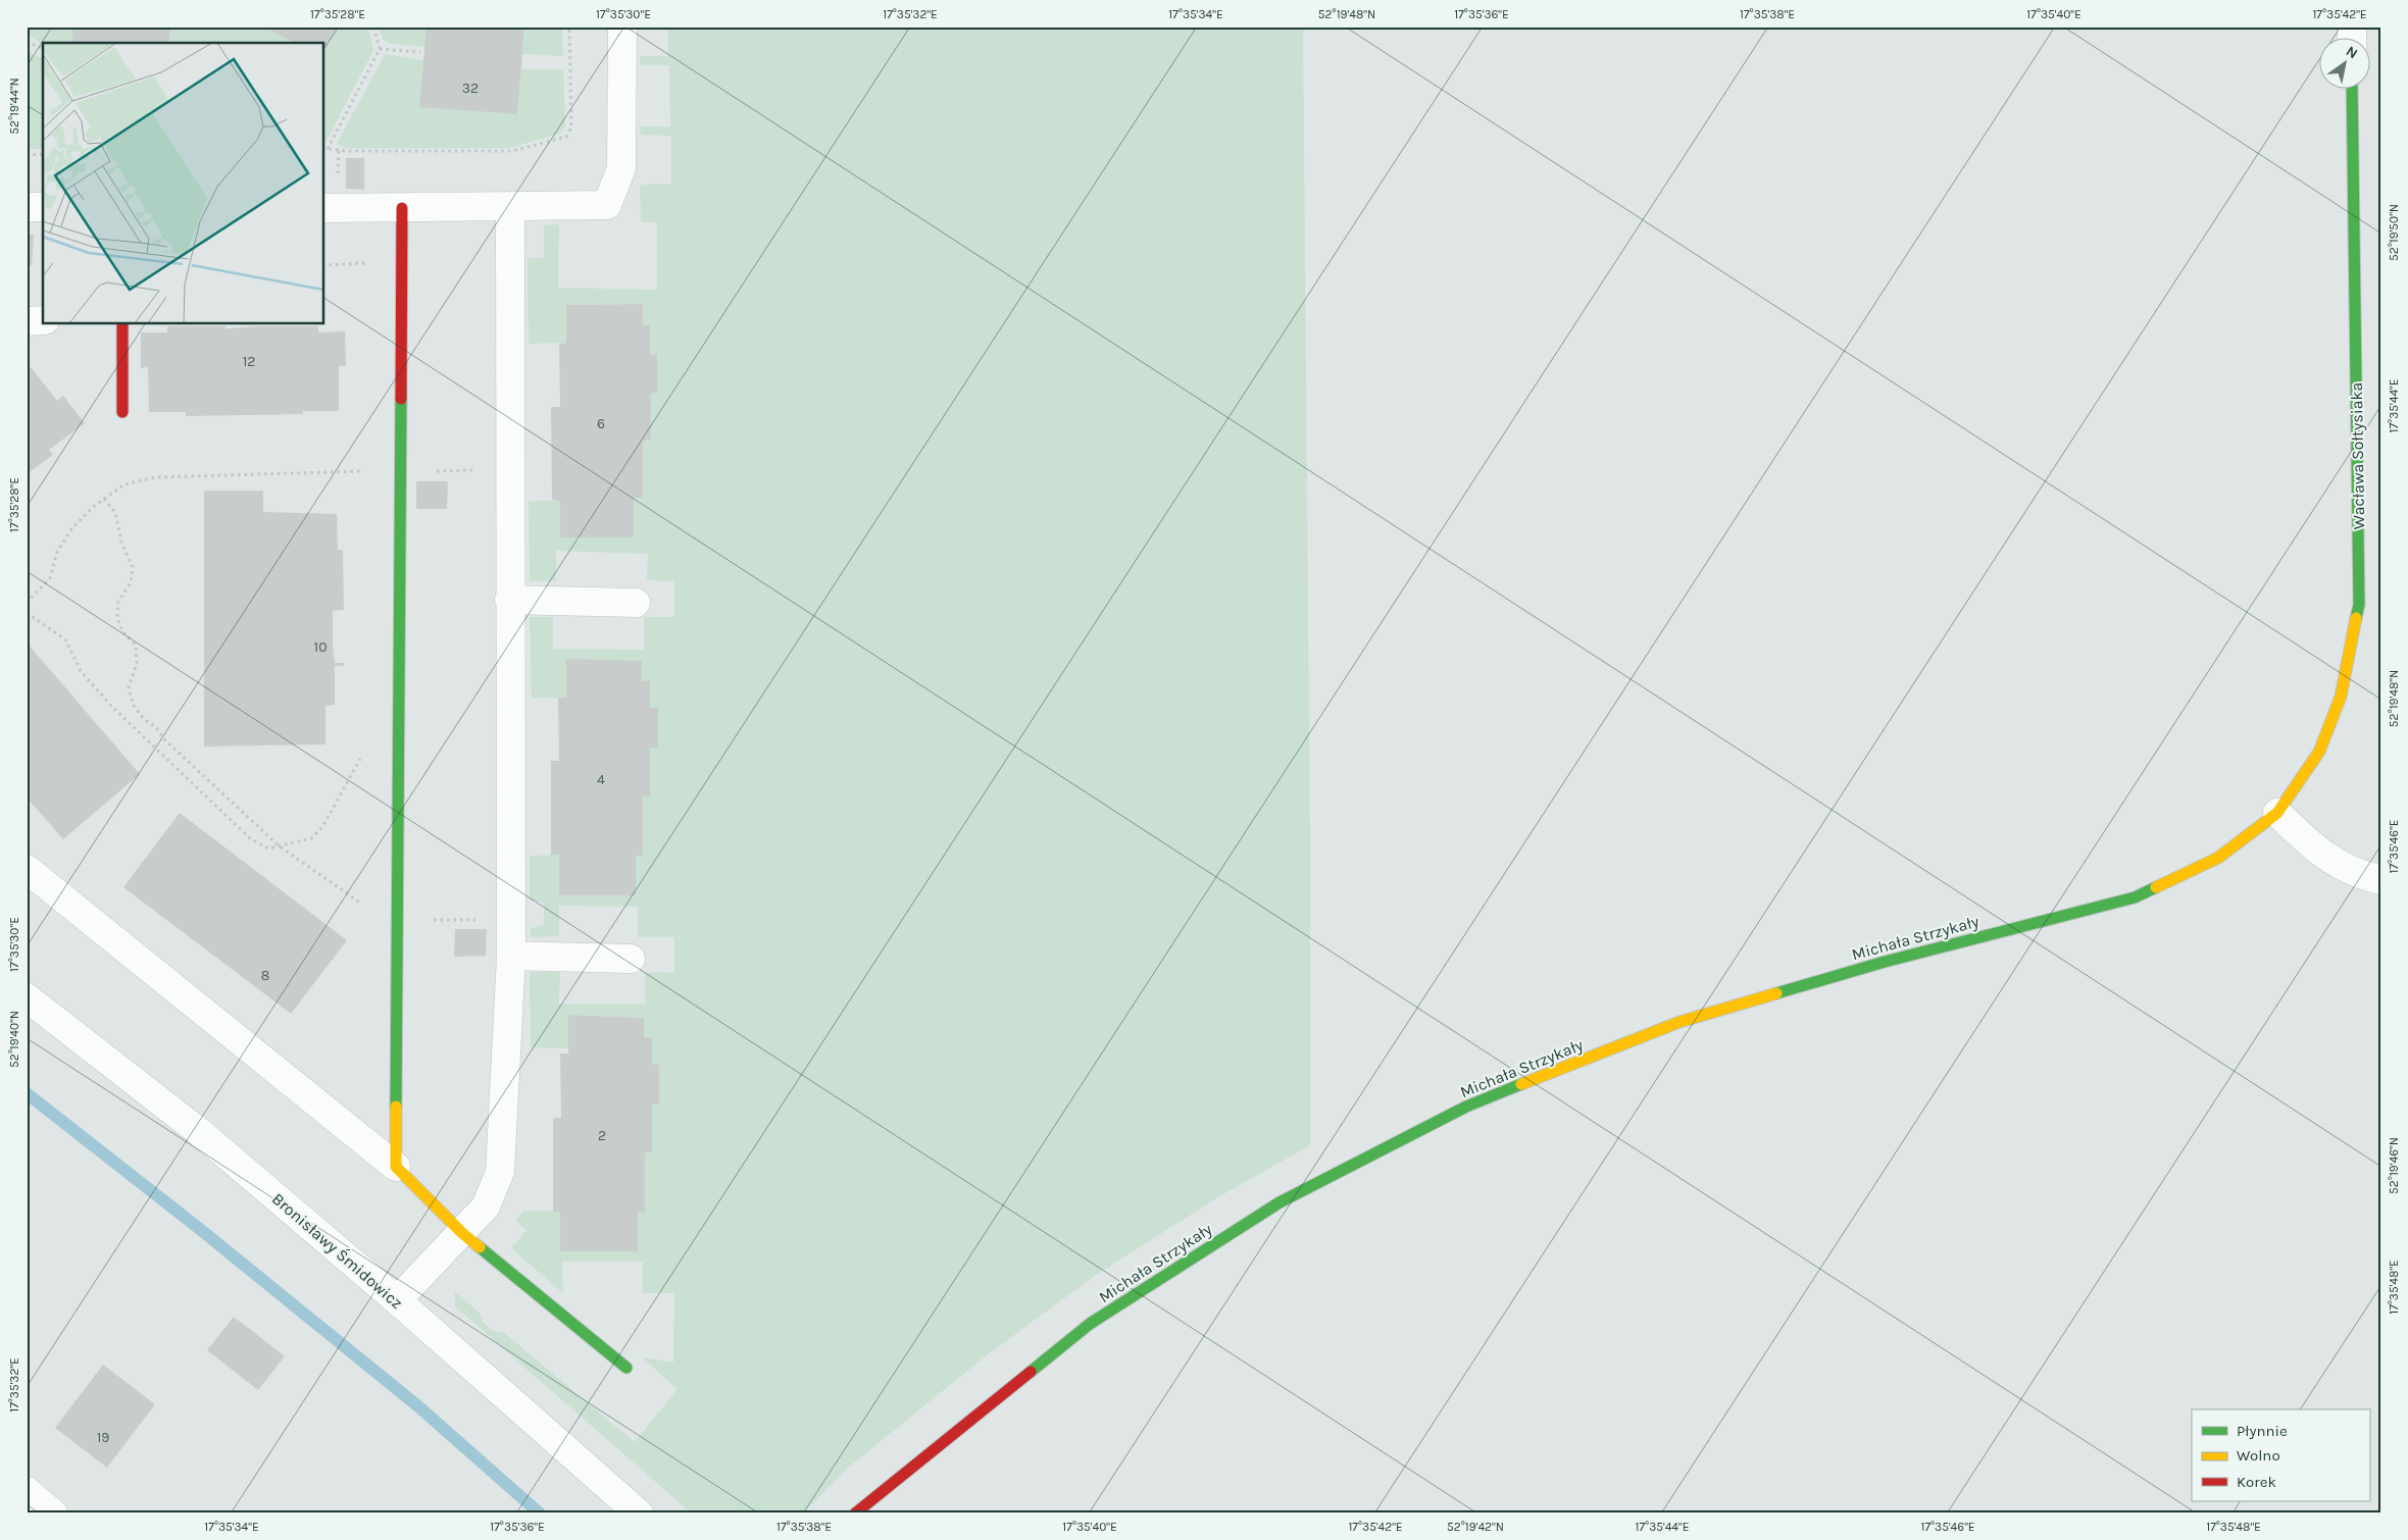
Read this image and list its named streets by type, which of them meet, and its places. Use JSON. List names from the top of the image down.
{
  "streets": {
    "street": ["Wacława Sołtysiaka", "Michała Strzykały", "Bronisławy Śmidowicz"]
  },
  "crossings": [
    ["Wacława Sołtysiaka", "Michała Strzykały"]
  ],
  "house_numbers": [
    "32",
    "12",
    "6",
    "10",
    "4",
    "8",
    "2",
    "19"
  ],
  "legend": ["Płynnie", "Wolno", "Korek"],
  "north": "top right",
  "coordinates": [
    "17°35'28\"E",
    "17°35'30\"E",
    "17°35'32\"E",
    "17°35'34\"E",
    "52°19'48\"N",
    "17°35'36\"E",
    "17°35'38\"E",
    "17°35'40\"E",
    "17°35'42\"E",
    "52°19'44\"N",
    "52°19'50\"N",
    "17°35'44\"E",
    "17°35'46\"E",
    "52°19'40\"N",
    "52°19'46\"N",
    "17°35'48\"E",
    "52°19'42\"N"
  ]
}
